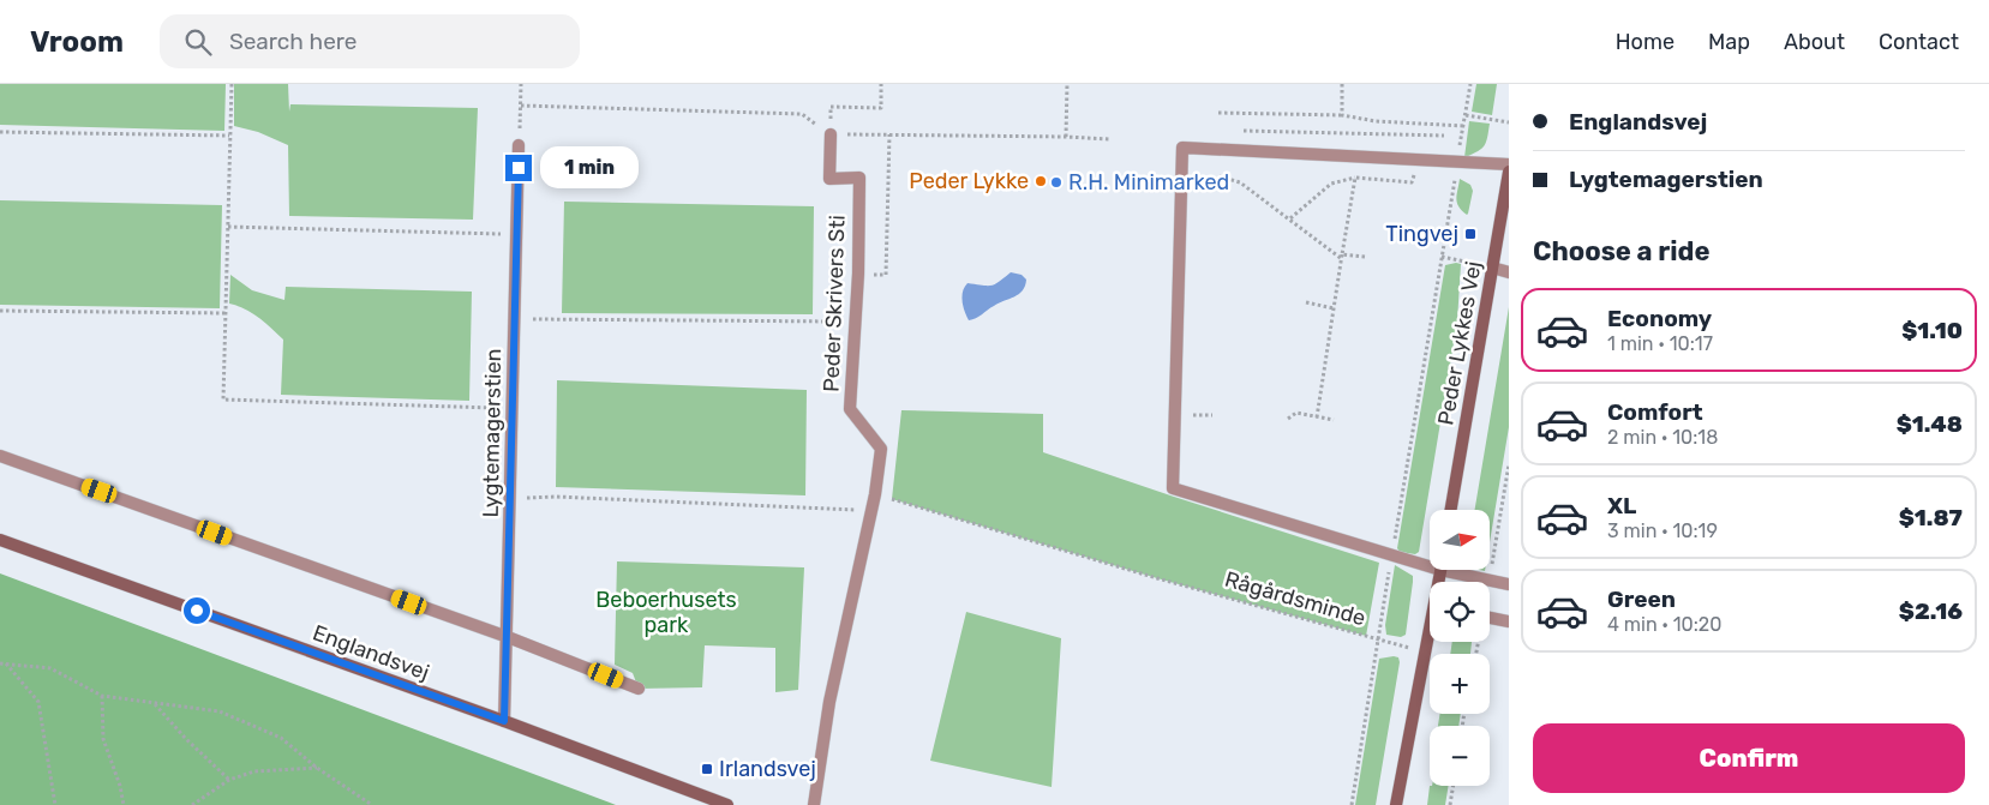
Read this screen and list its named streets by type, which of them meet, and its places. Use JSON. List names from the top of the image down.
{
  "streets": {
    "street": [
      "Peder Skrivers Sti",
      "Peder Lykkes Vej",
      "Lygtemagerstien",
      "Englandsvej"
    ],
    "path": ["Rågårdsminde"]
  },
  "crossings": [
    ["Peder Skrivers Sti", "Rågårdsminde"],
    ["Lygtemagerstien", "Englandsvej"]
  ],
  "parks": ["Beboerhusets park"],
  "places": {
    "other": ["Peder Lykke", "R.H. Minimarked"],
    "transit": ["Tingvej", "Irlandsvej"]
  },
  "north": "right",
  "page": {
    "header": "Vroom",
    "search": "Search here",
    "nav": [
      "Home",
      "Map",
      "About",
      "Contact"
    ],
    "banner": ["Englandsvej", "Lygtemagerstien"],
    "bubble": "1 min",
    "heading": "Choose a ride",
    "list": [
      {
        "name": "Economy",
        "note": "1 min · 10:17",
        "value": "$1.10"
      },
      {
        "name": "Comfort",
        "note": "2 min · 10:18",
        "value": "$1.48"
      },
      {
        "name": "XL",
        "note": "3 min · 10:19",
        "value": "$1.87"
      },
      {
        "name": "Green",
        "note": "4 min · 10:20",
        "value": "$2.16"
      }
    ],
    "map_buttons": ["+", "−"],
    "buttons": "Confirm"
  }
}
